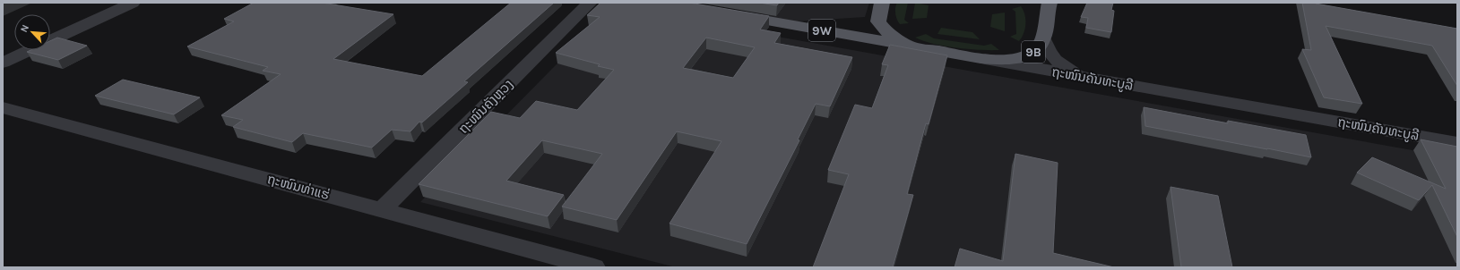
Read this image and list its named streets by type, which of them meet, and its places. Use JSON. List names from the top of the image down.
{
  "streets": {
    "main road": ["9W", "9B", "ຖະໜົນຄັນທະບູລີ"],
    "street": ["ຖະໜົນຄັງຫຼວງ", "ຖະໜົນທ່າແຮ່"]
  },
  "crossings": [
    ["9B", "ຖະໜົນຄັນທະບູລີ"],
    ["ຖະໜົນຄັງຫຼວງ", "ຖະໜົນທ່າແຮ່"]
  ],
  "north": "top left"
}
